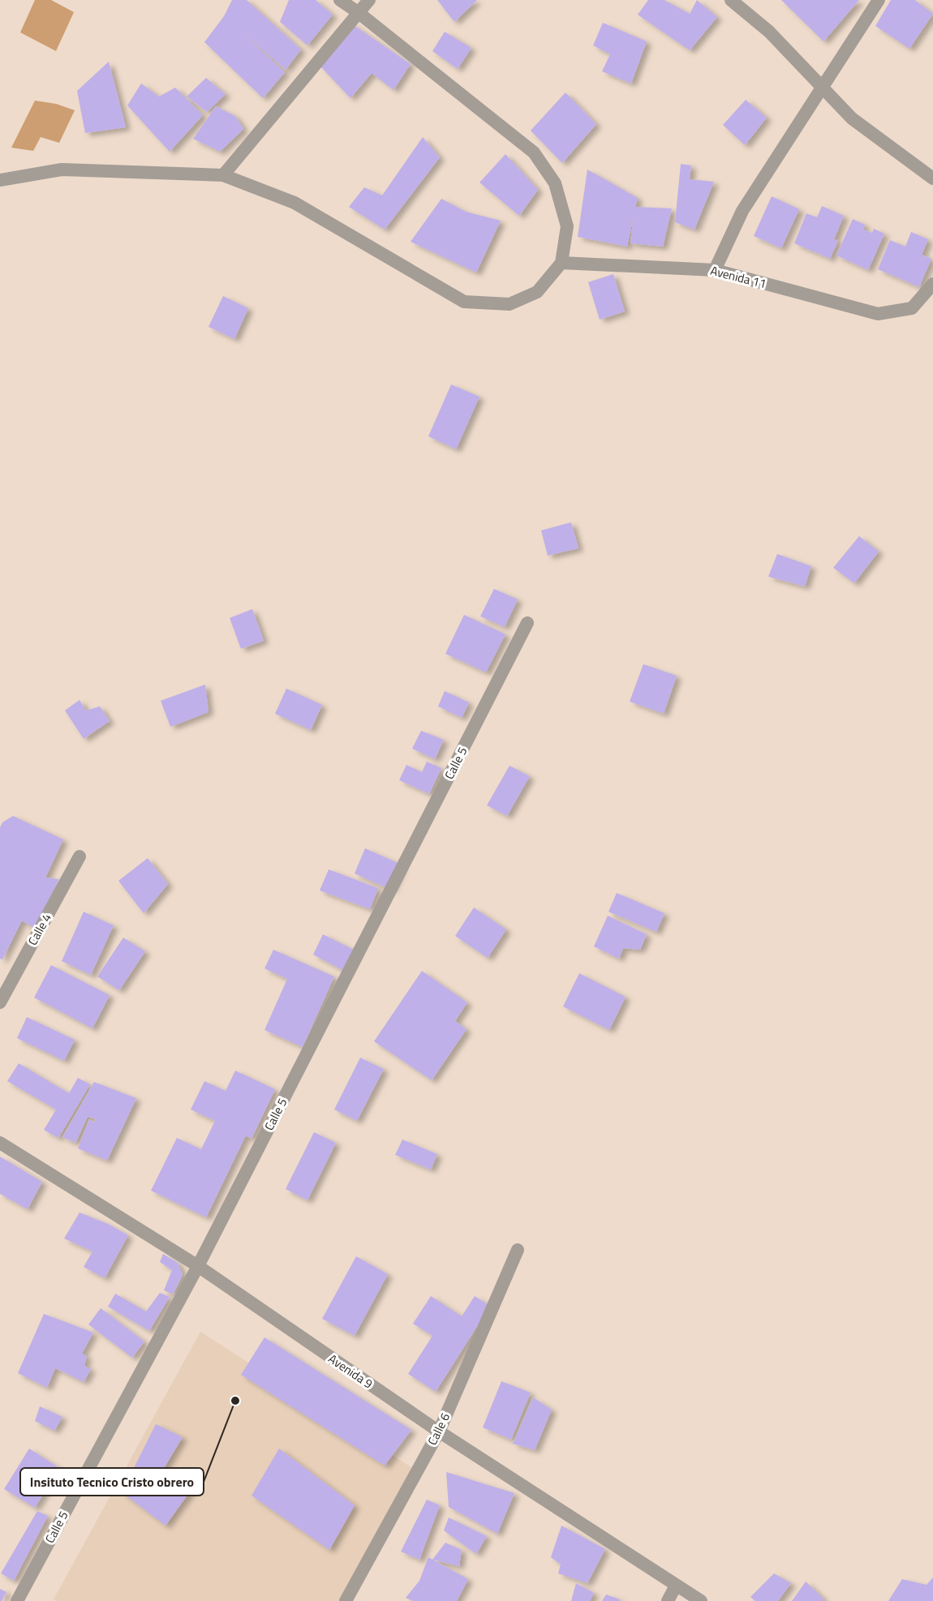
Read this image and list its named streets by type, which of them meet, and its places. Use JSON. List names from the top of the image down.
{
  "streets": {
    "street": [
      "Avenida 11",
      "Calle 5",
      "Calle 4",
      "Avenida 9",
      "Calle 6"
    ]
  },
  "crossings": [
    ["Calle 5", "Avenida 9"],
    ["Avenida 9", "Calle 6"]
  ],
  "places": ["Insituto Tecnico Cristo obrero"]
}
